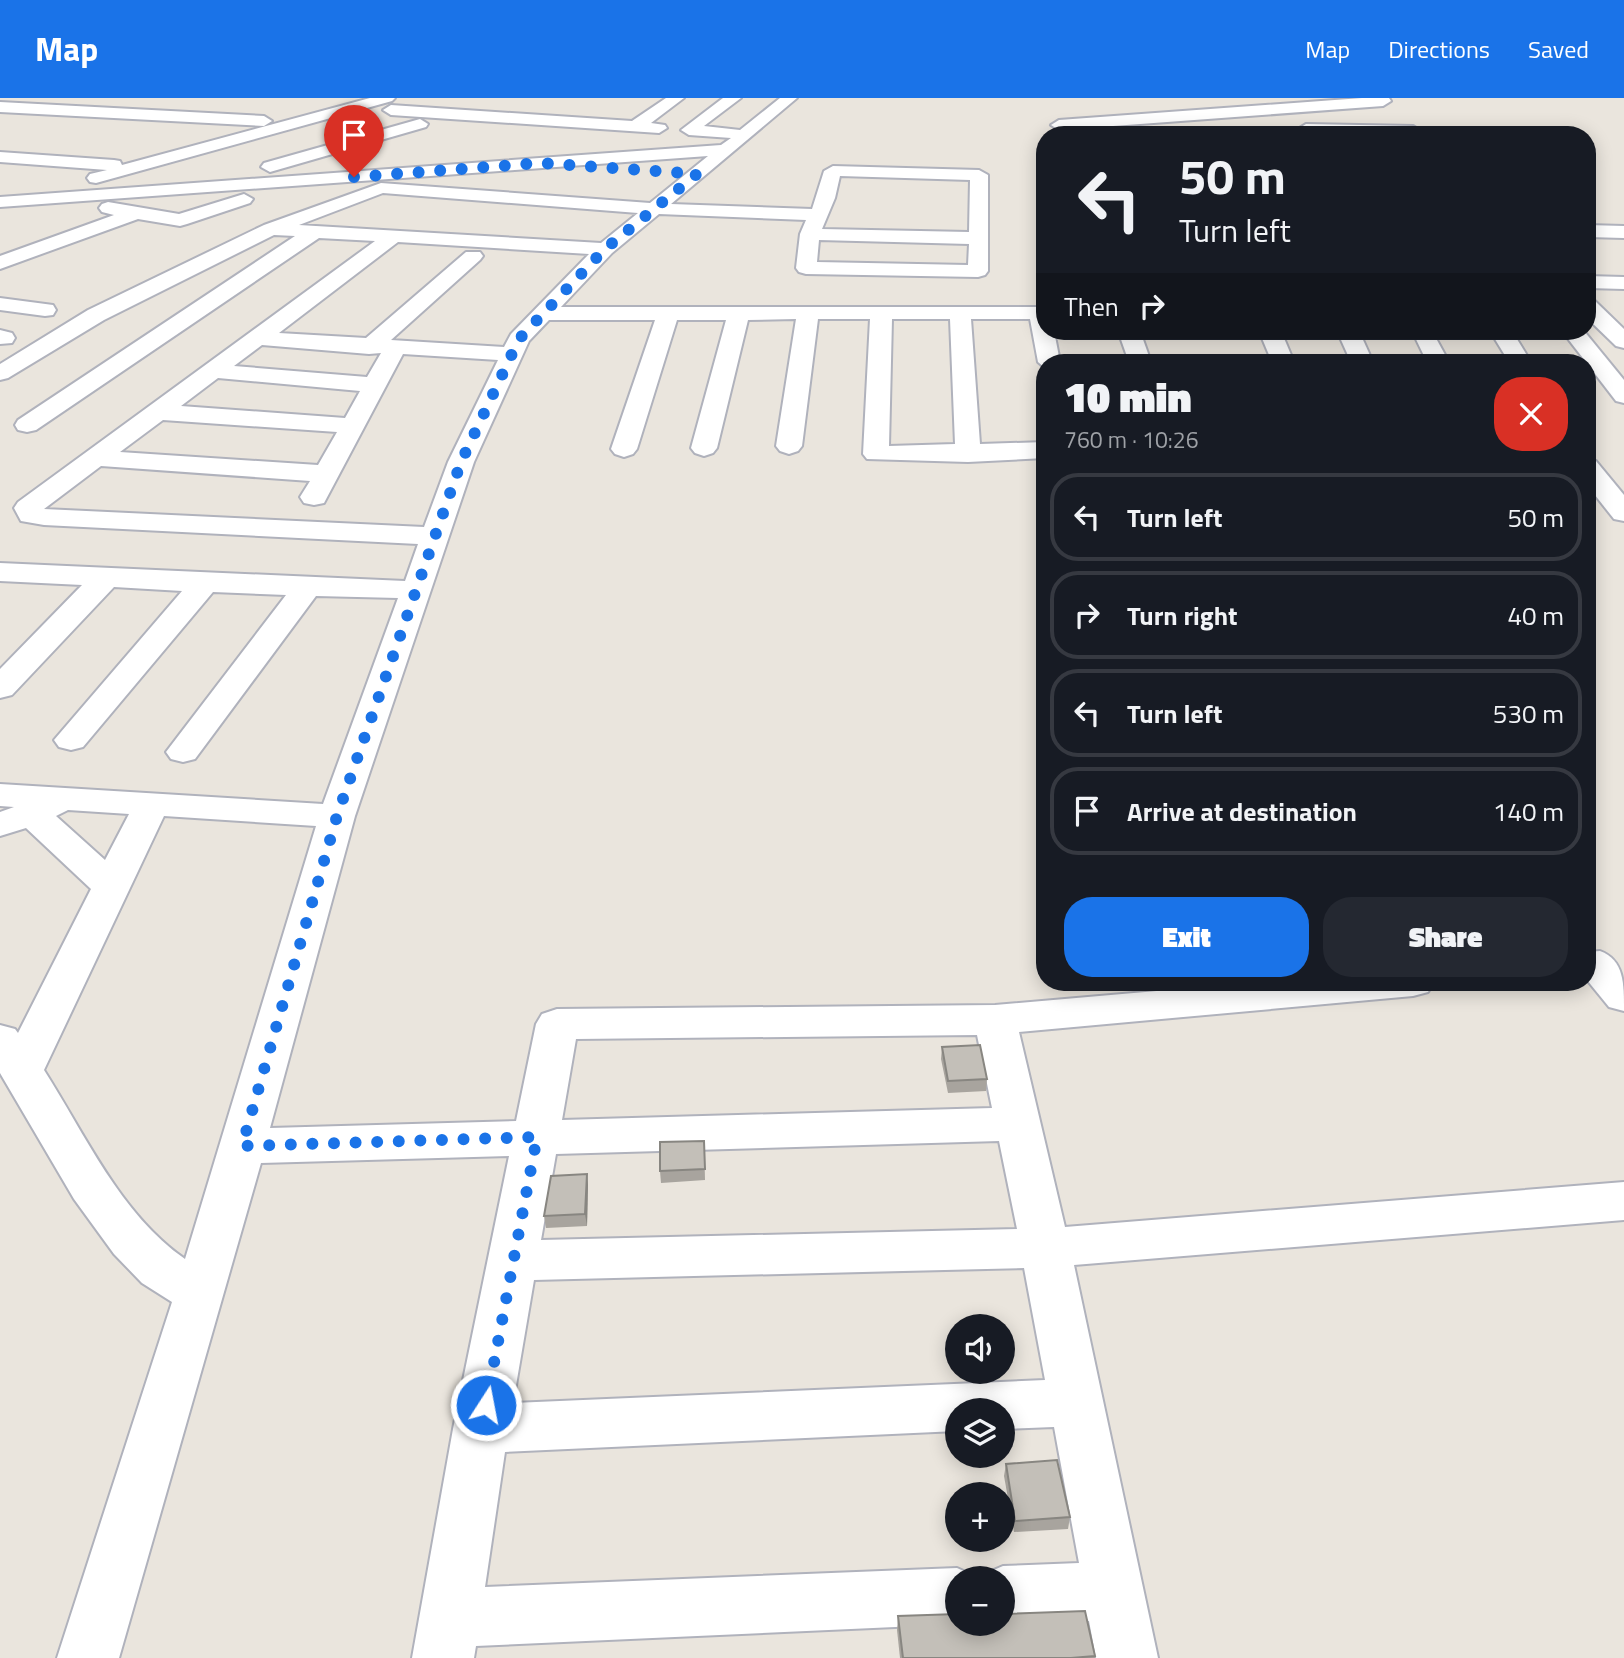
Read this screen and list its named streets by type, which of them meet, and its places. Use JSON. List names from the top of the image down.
{
  "page": {
    "header": "Map",
    "nav": ["Map", "Directions", "Saved"],
    "turn": ["50 m", "Turn left"],
    "then": "Then",
    "heading": ["10 min", "760 m · 10:26"],
    "list": [
      {
        "name": "Turn left",
        "value": "50 m"
      },
      {
        "name": "Turn right",
        "value": "40 m"
      },
      {
        "name": "Turn left",
        "value": "530 m"
      },
      {
        "name": "Arrive at destination",
        "value": "140 m"
      }
    ],
    "buttons": ["Exit", "Share"],
    "map_buttons": ["+", "−"]
  }
}
